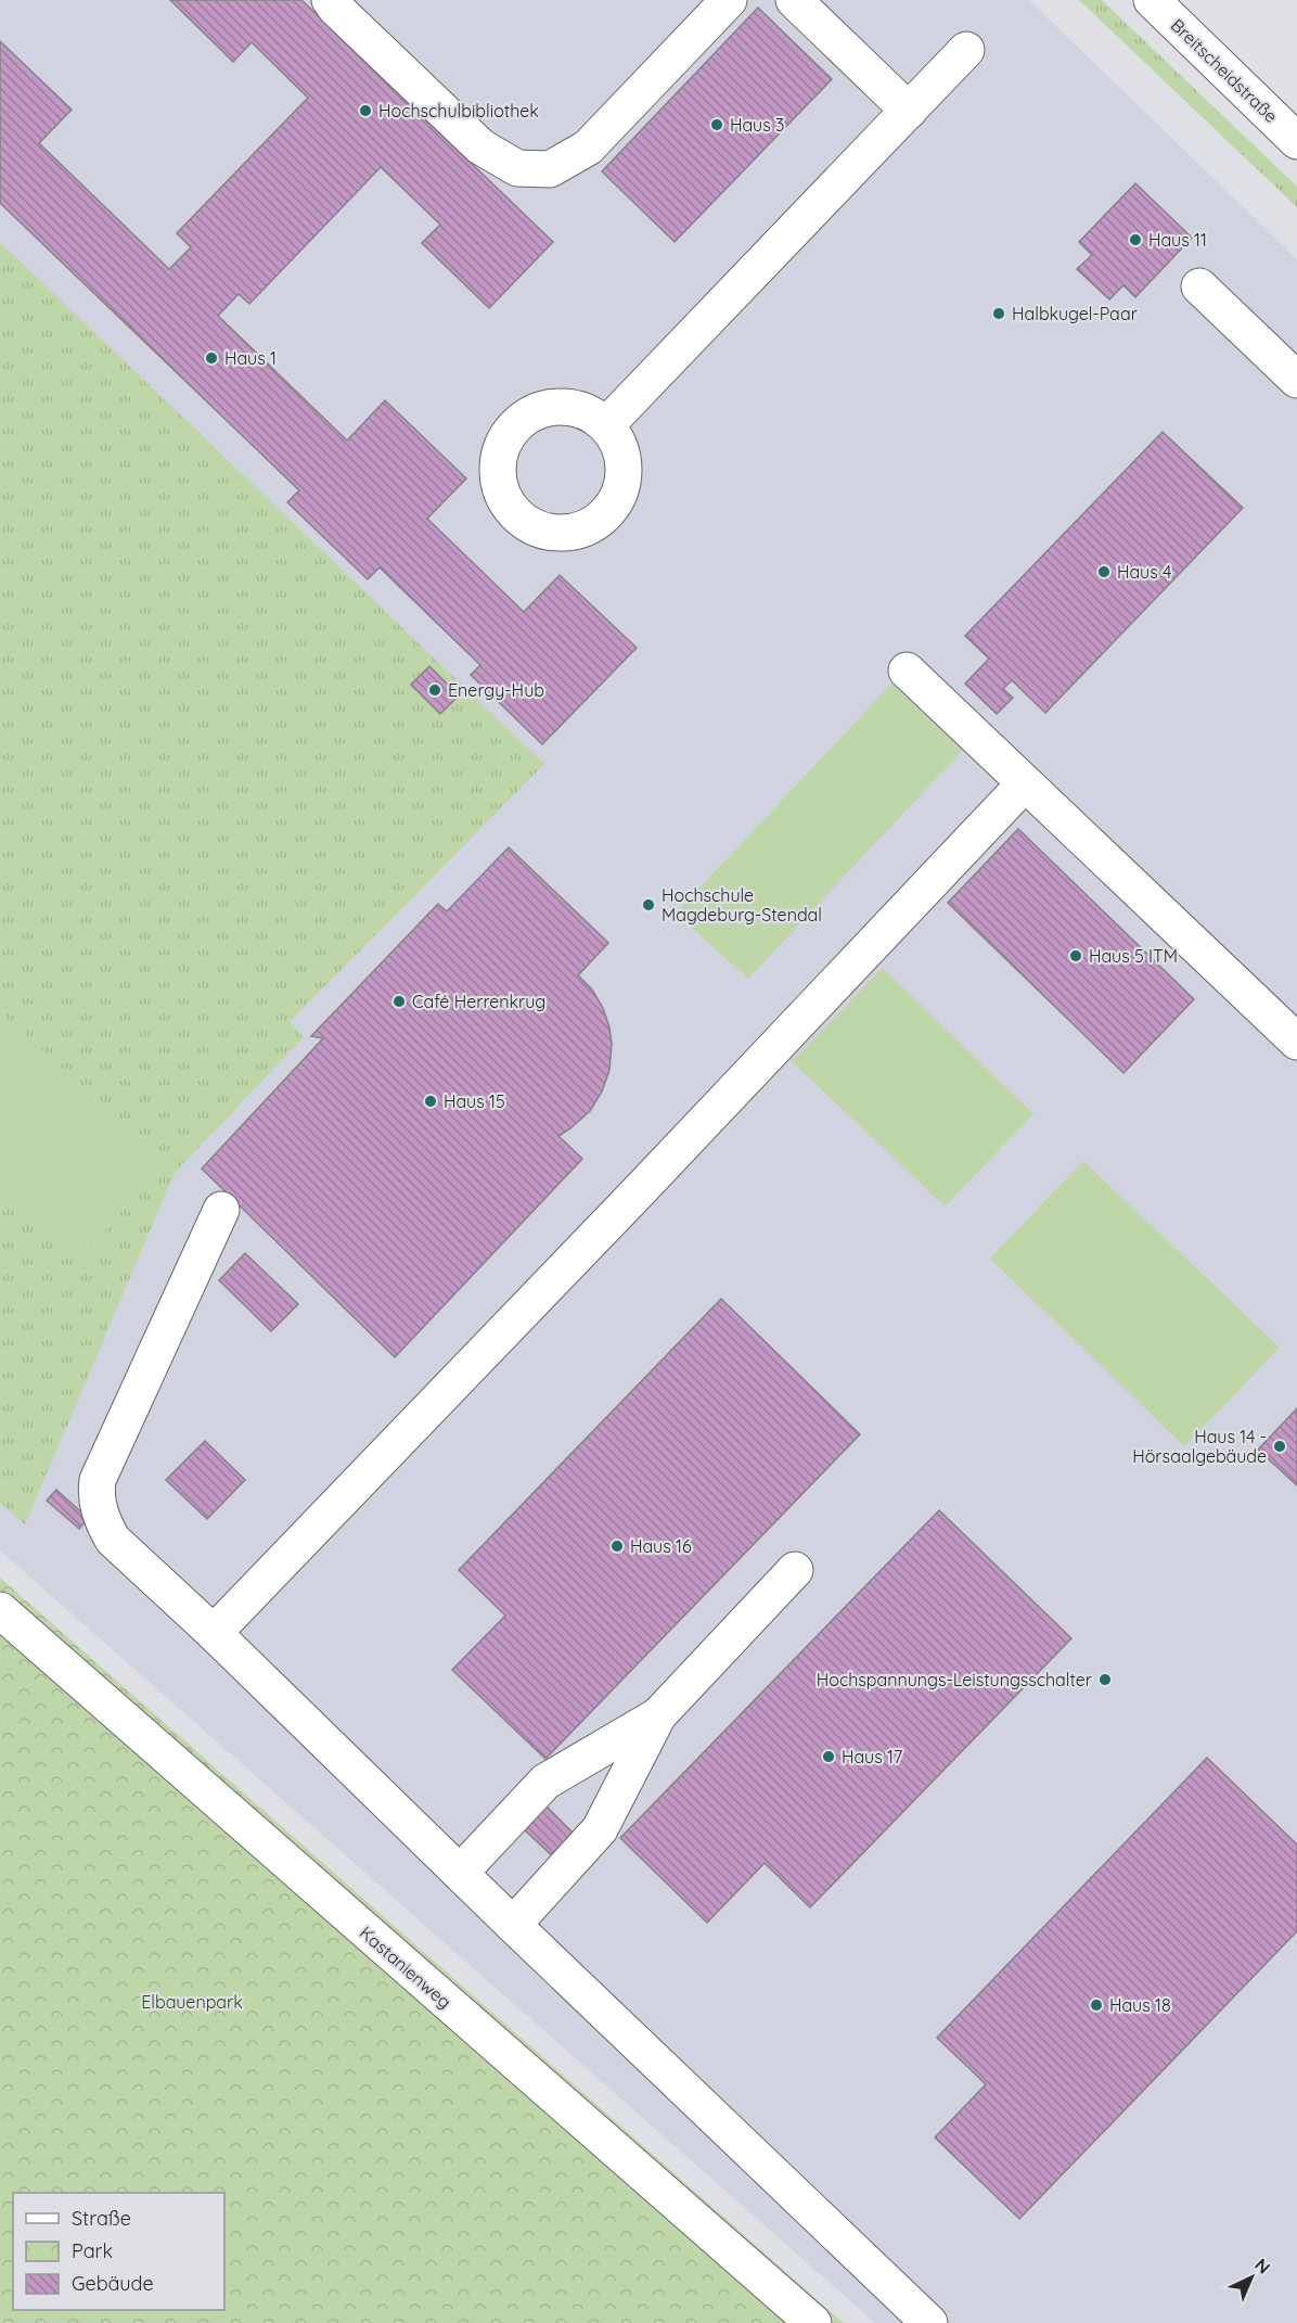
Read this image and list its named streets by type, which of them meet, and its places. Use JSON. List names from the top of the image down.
{
  "streets": {
    "street": ["Breitscheidstraße", "Kastanienweg"]
  },
  "parks": ["Elbauenpark"],
  "places": [
    "Hochschulbibliothek",
    "Haus 3",
    "Haus 11",
    "Halbkugel-Paar",
    "Haus 1",
    "Haus 4",
    "Energy-Hub",
    "Hochschule Magdeburg-Stendal",
    "Haus 5 ITM",
    "Café Herrenkrug",
    "Haus 15",
    "Haus 14 - Hörsaalgebäude",
    "Haus 16",
    "Hochspannungs-Leistungsschalter",
    "Haus 17",
    "Haus 18"
  ],
  "legend": ["Straße", "Park", "Gebäude"],
  "north": "top right"
}
